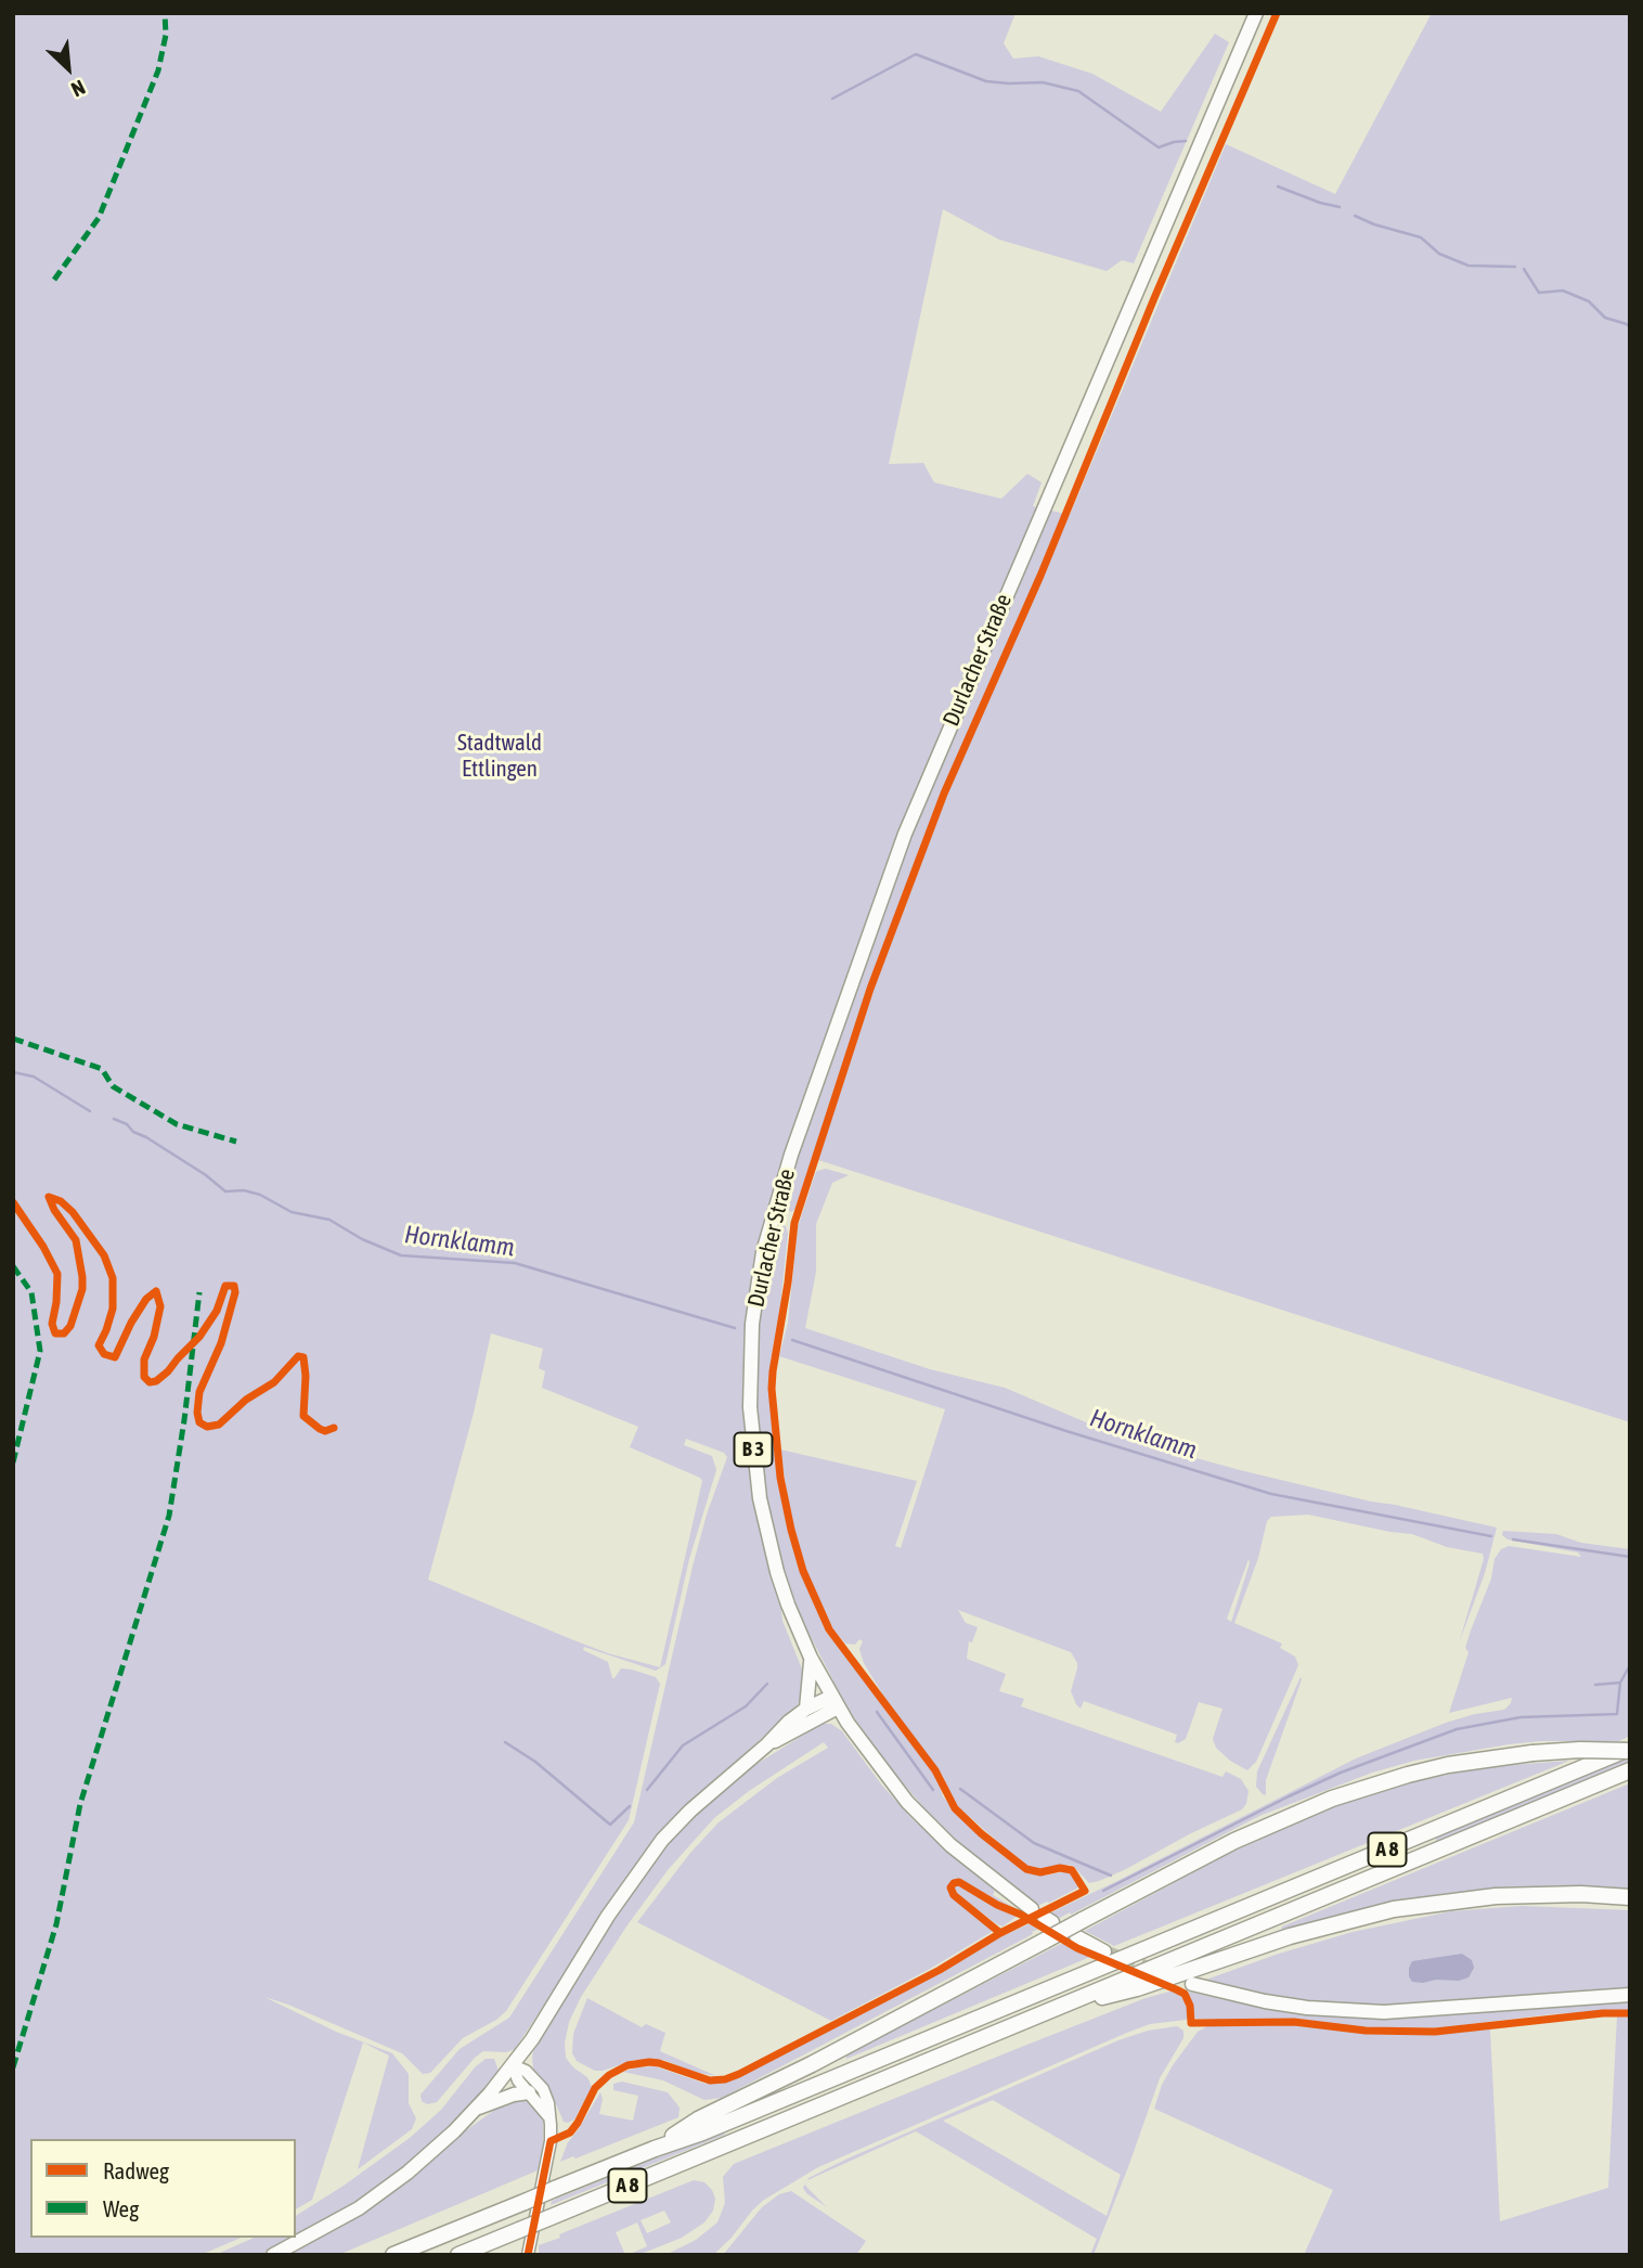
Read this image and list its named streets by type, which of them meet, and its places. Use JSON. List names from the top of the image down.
{
  "streets": {
    "highway": ["A 8"],
    "main road": ["Durlacher Straße", "B 3"]
  },
  "crossings": [
    ["Durlacher Straße", "B 3"]
  ],
  "water": ["Hornklamm"],
  "parks": ["Stadtwald Ettlingen"],
  "legend": ["Radweg", "Weg"],
  "north": "bottom right"
}
